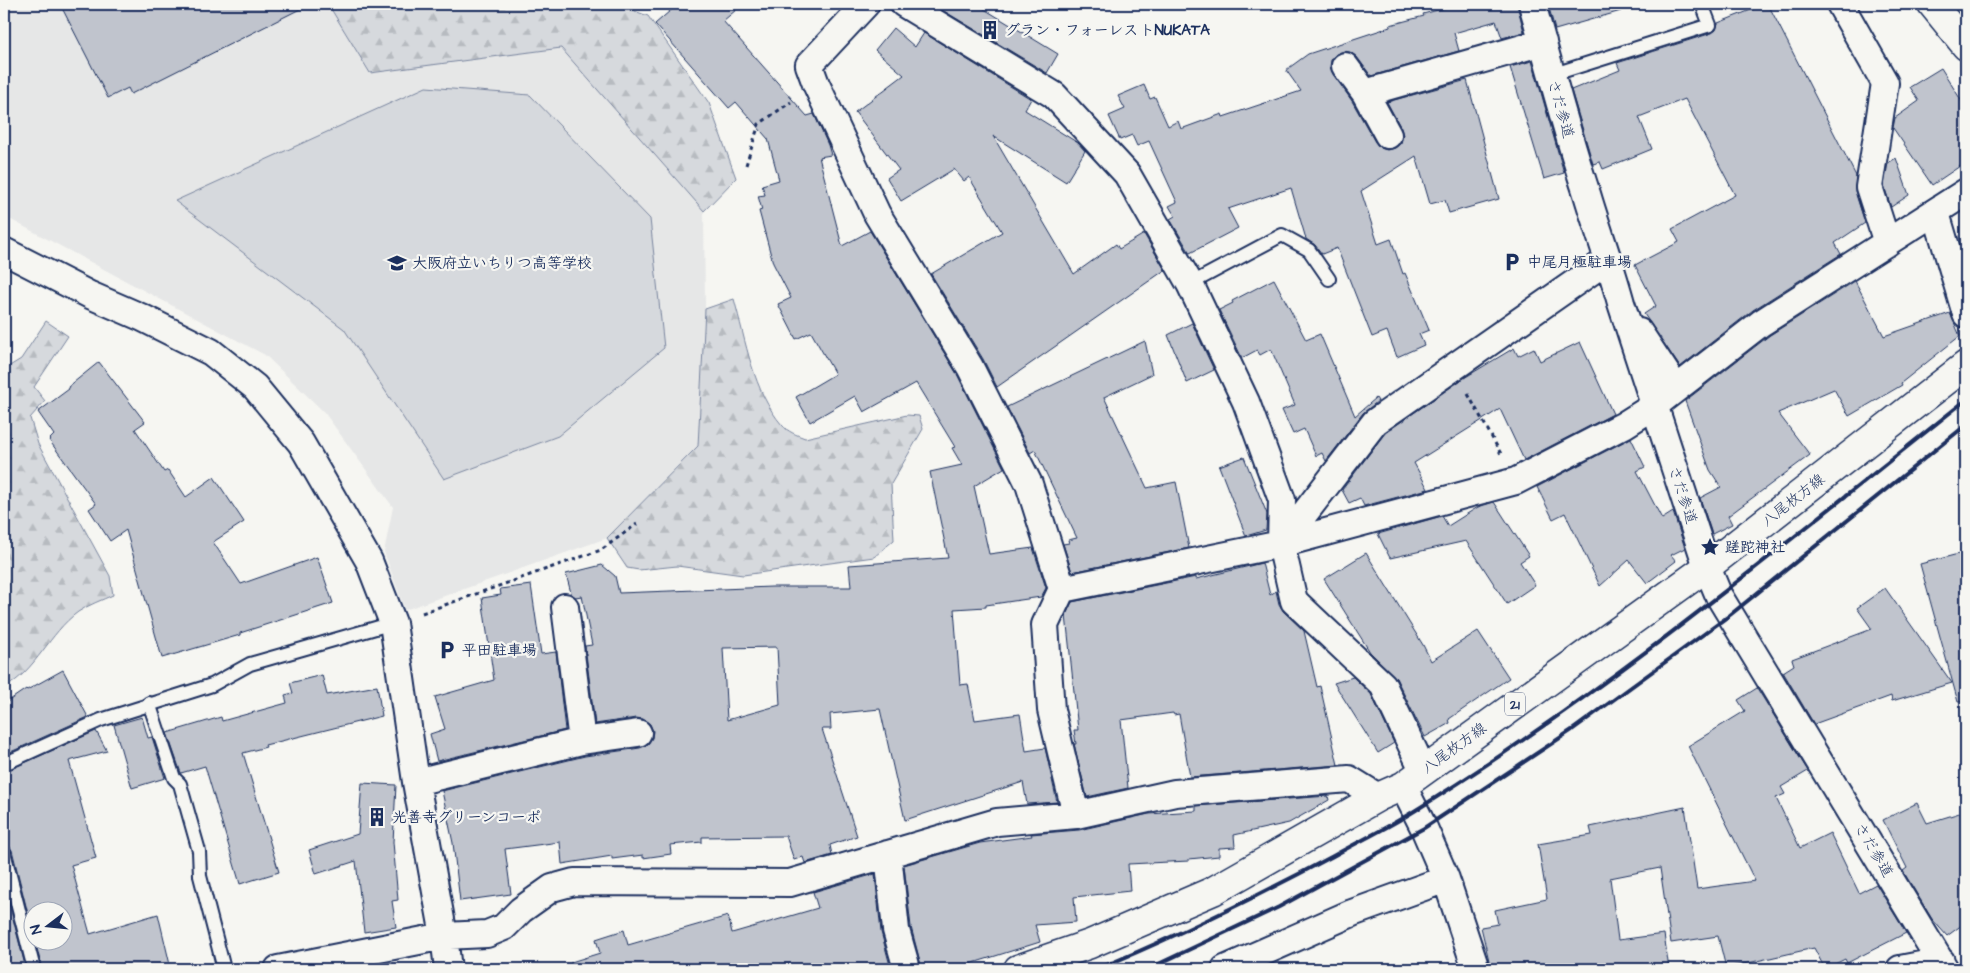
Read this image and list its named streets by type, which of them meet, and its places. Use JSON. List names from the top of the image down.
{
  "streets": {
    "main road": ["八尾枚方線", "21"],
    "street": ["さだ参道"]
  },
  "crossings": [
    ["さだ参道", "八尾枚方線"]
  ],
  "places": {
    "building": ["グラン・フォーレストNUKATA", "光善寺グリーンコーポ"],
    "parking": ["中尾月極駐車場", "平田駐車場"],
    "school or university": ["大阪府立いちりつ高等学校"],
    "place": ["蹉跎神社"]
  },
  "north": "left"
}
